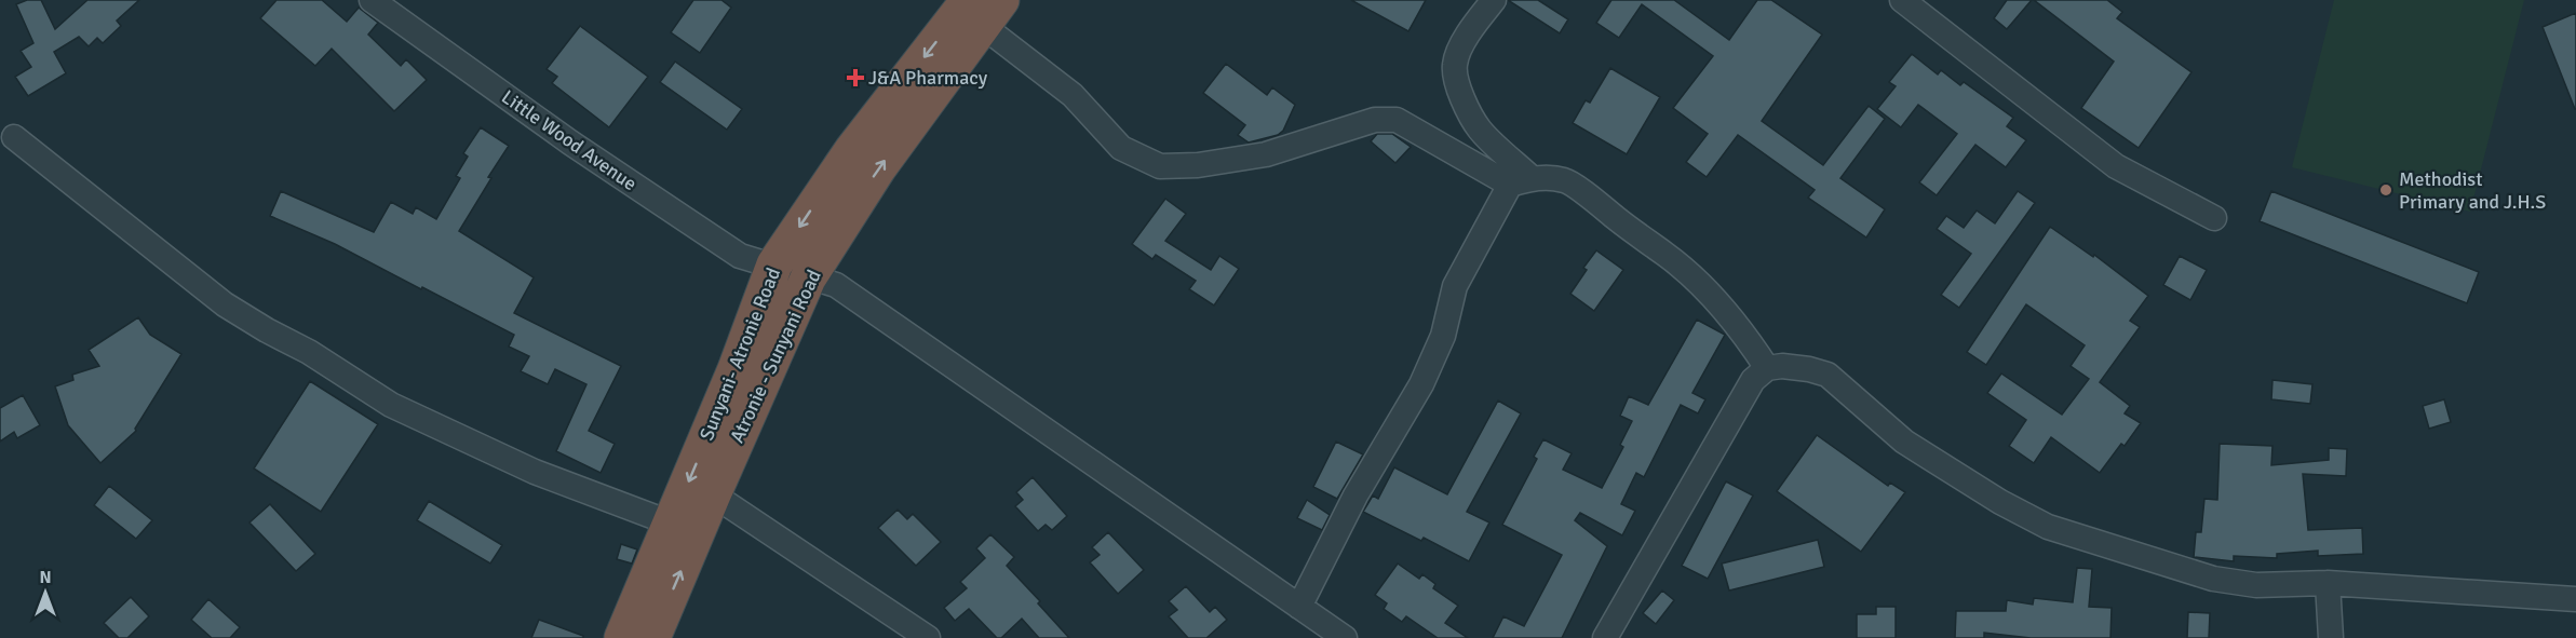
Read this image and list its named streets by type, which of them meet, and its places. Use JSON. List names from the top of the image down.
{
  "streets": {
    "highway": ["Sunyani- Atronie Road", "Atronie - Sunyani Road"],
    "street": ["Little Wood Avenue"]
  },
  "crossings": [
    ["Little Wood Avenue", "Sunyani- Atronie Road"],
    ["Little Wood Avenue", "Atronie - Sunyani Road"],
    ["Sunyani- Atronie Road", "Atronie - Sunyani Road"]
  ],
  "one_way": ["Sunyani- Atronie Road", "Atronie - Sunyani Road"],
  "places": {
    "health": ["J&A Pharmacy"],
    "other": ["Methodist Primary and J.H.S"]
  },
  "north": "top"
}
